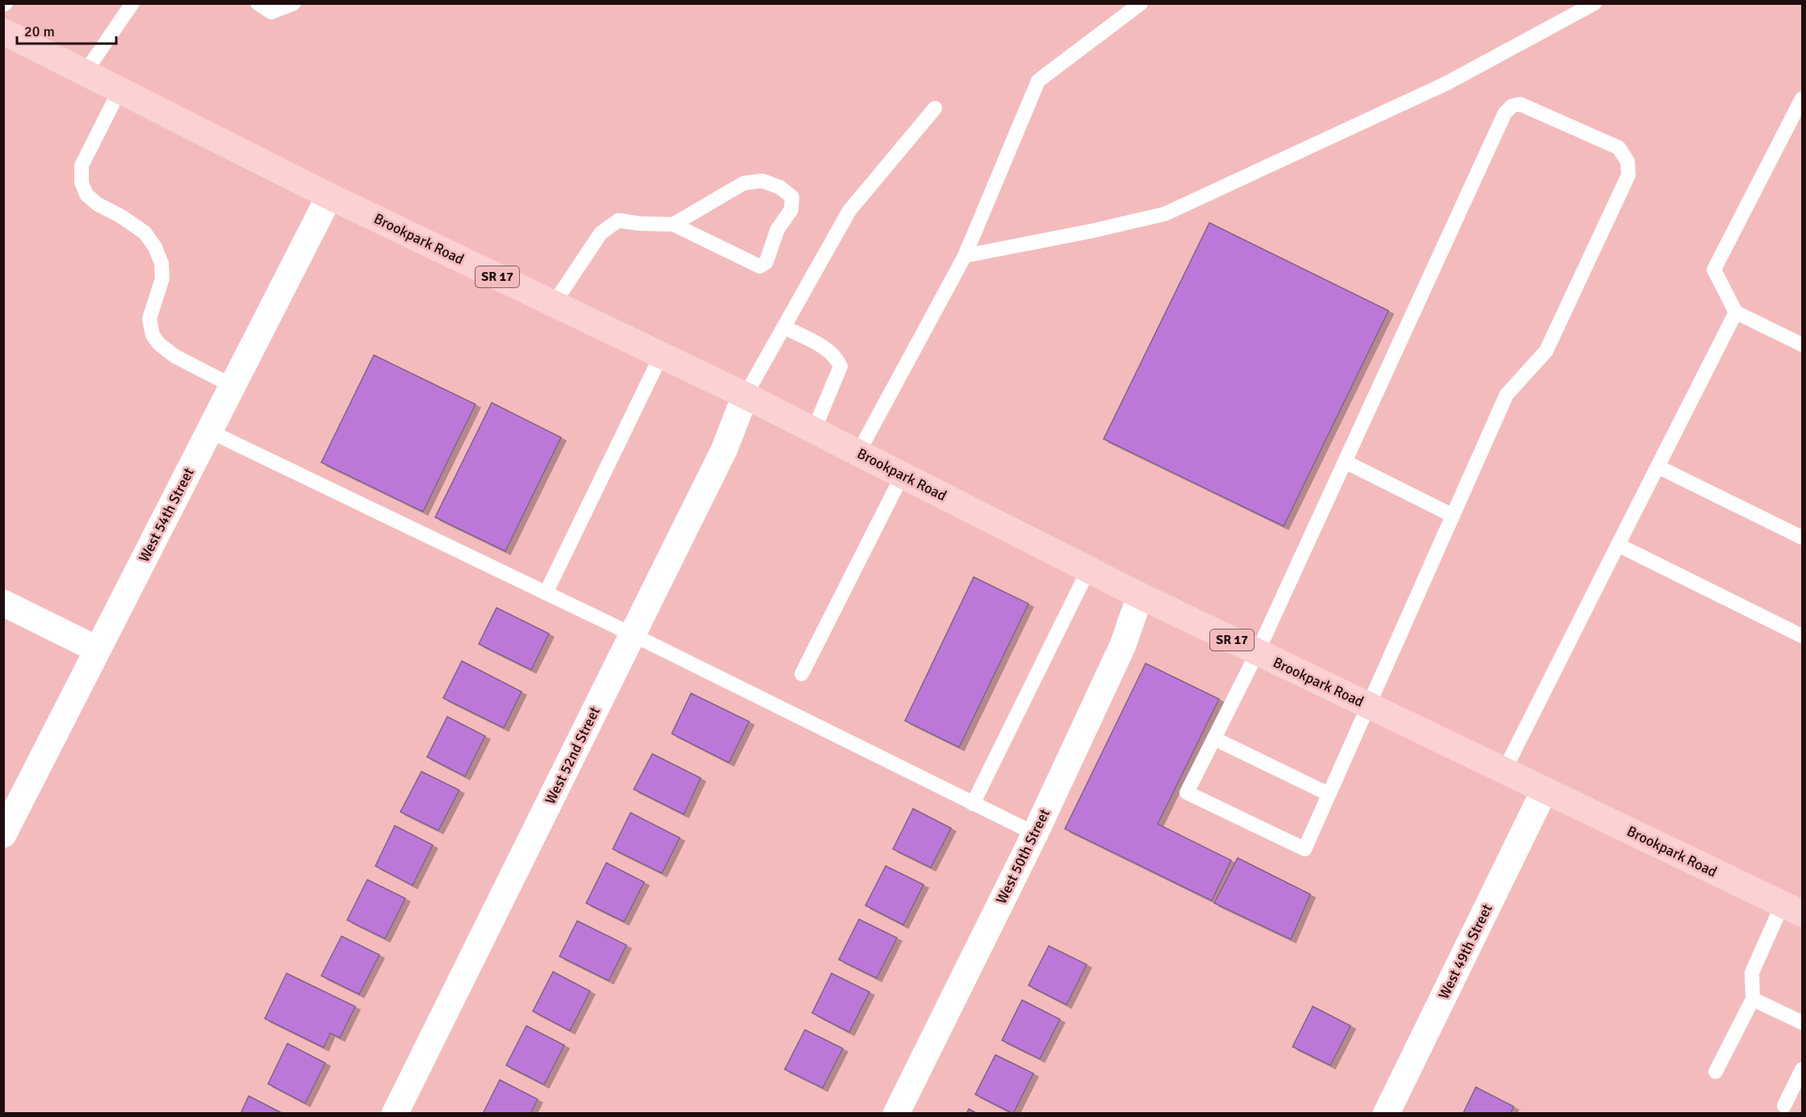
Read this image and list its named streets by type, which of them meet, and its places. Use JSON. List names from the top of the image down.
{
  "streets": {
    "main road": ["Brookpark Road", "SR 17"],
    "street": [
      "West 54th Street",
      "West 52nd Street",
      "West 50th Street",
      "West 49th Street"
    ]
  },
  "crossings": [
    ["Brookpark Road", "West 54th Street"],
    ["Brookpark Road", "West 52nd Street"],
    ["Brookpark Road", "West 50th Street"],
    ["Brookpark Road", "West 49th Street"]
  ],
  "scale_bar": "20 m"
}
